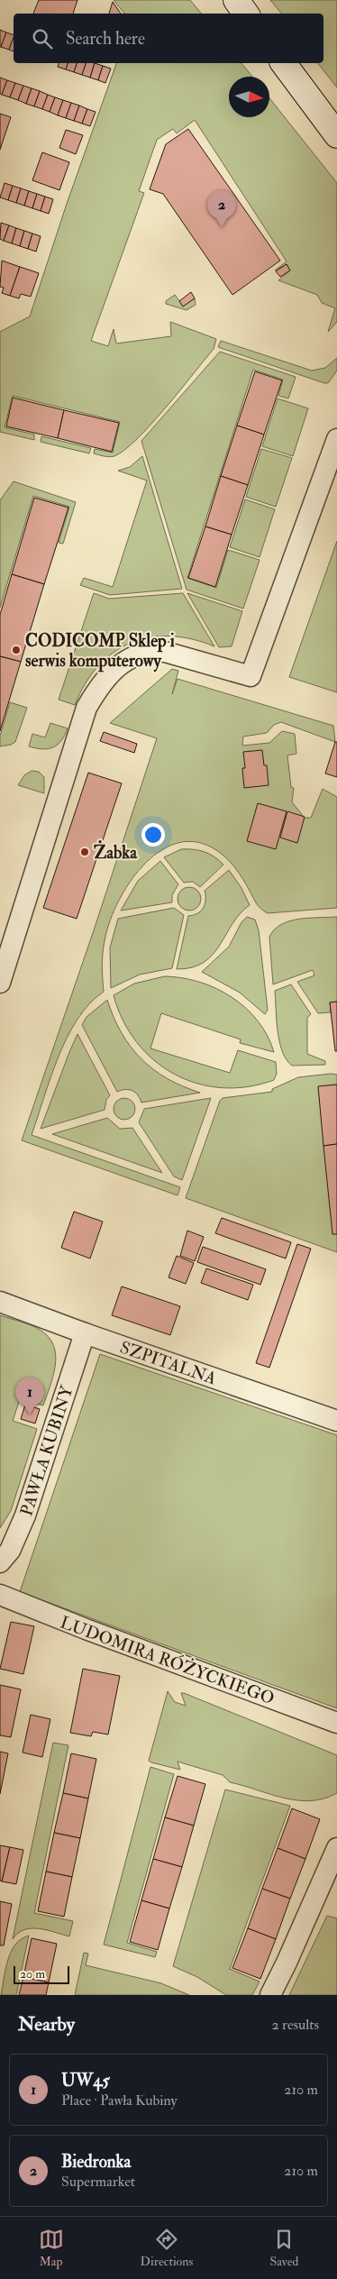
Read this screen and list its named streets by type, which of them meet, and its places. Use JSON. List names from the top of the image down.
{
  "streets": {
    "street": ["SZPITALNA", "PAWŁA KUBINY", "LUDOMIRA RÓŻYCKIEGO"]
  },
  "crossings": [
    ["SZPITALNA", "PAWŁA KUBINY"]
  ],
  "places": ["CODICOMP Sklep i serwis komputerowy", "Żabka"],
  "scale_bar": "20 m",
  "north": "right",
  "page": {
    "search": "Search here",
    "pins": ["2", "1"],
    "scale": "20 m",
    "heading": ["Nearby", "2 results"],
    "list": [
      {
        "mark": "1",
        "name": "UW45",
        "note": "Place · Pawła Kubiny",
        "value": "210 m"
      },
      {
        "mark": "2",
        "name": "Biedronka",
        "note": "Supermarket",
        "value": "210 m"
      }
    ],
    "nav": ["Map", "Directions", "Saved"]
  }
}
